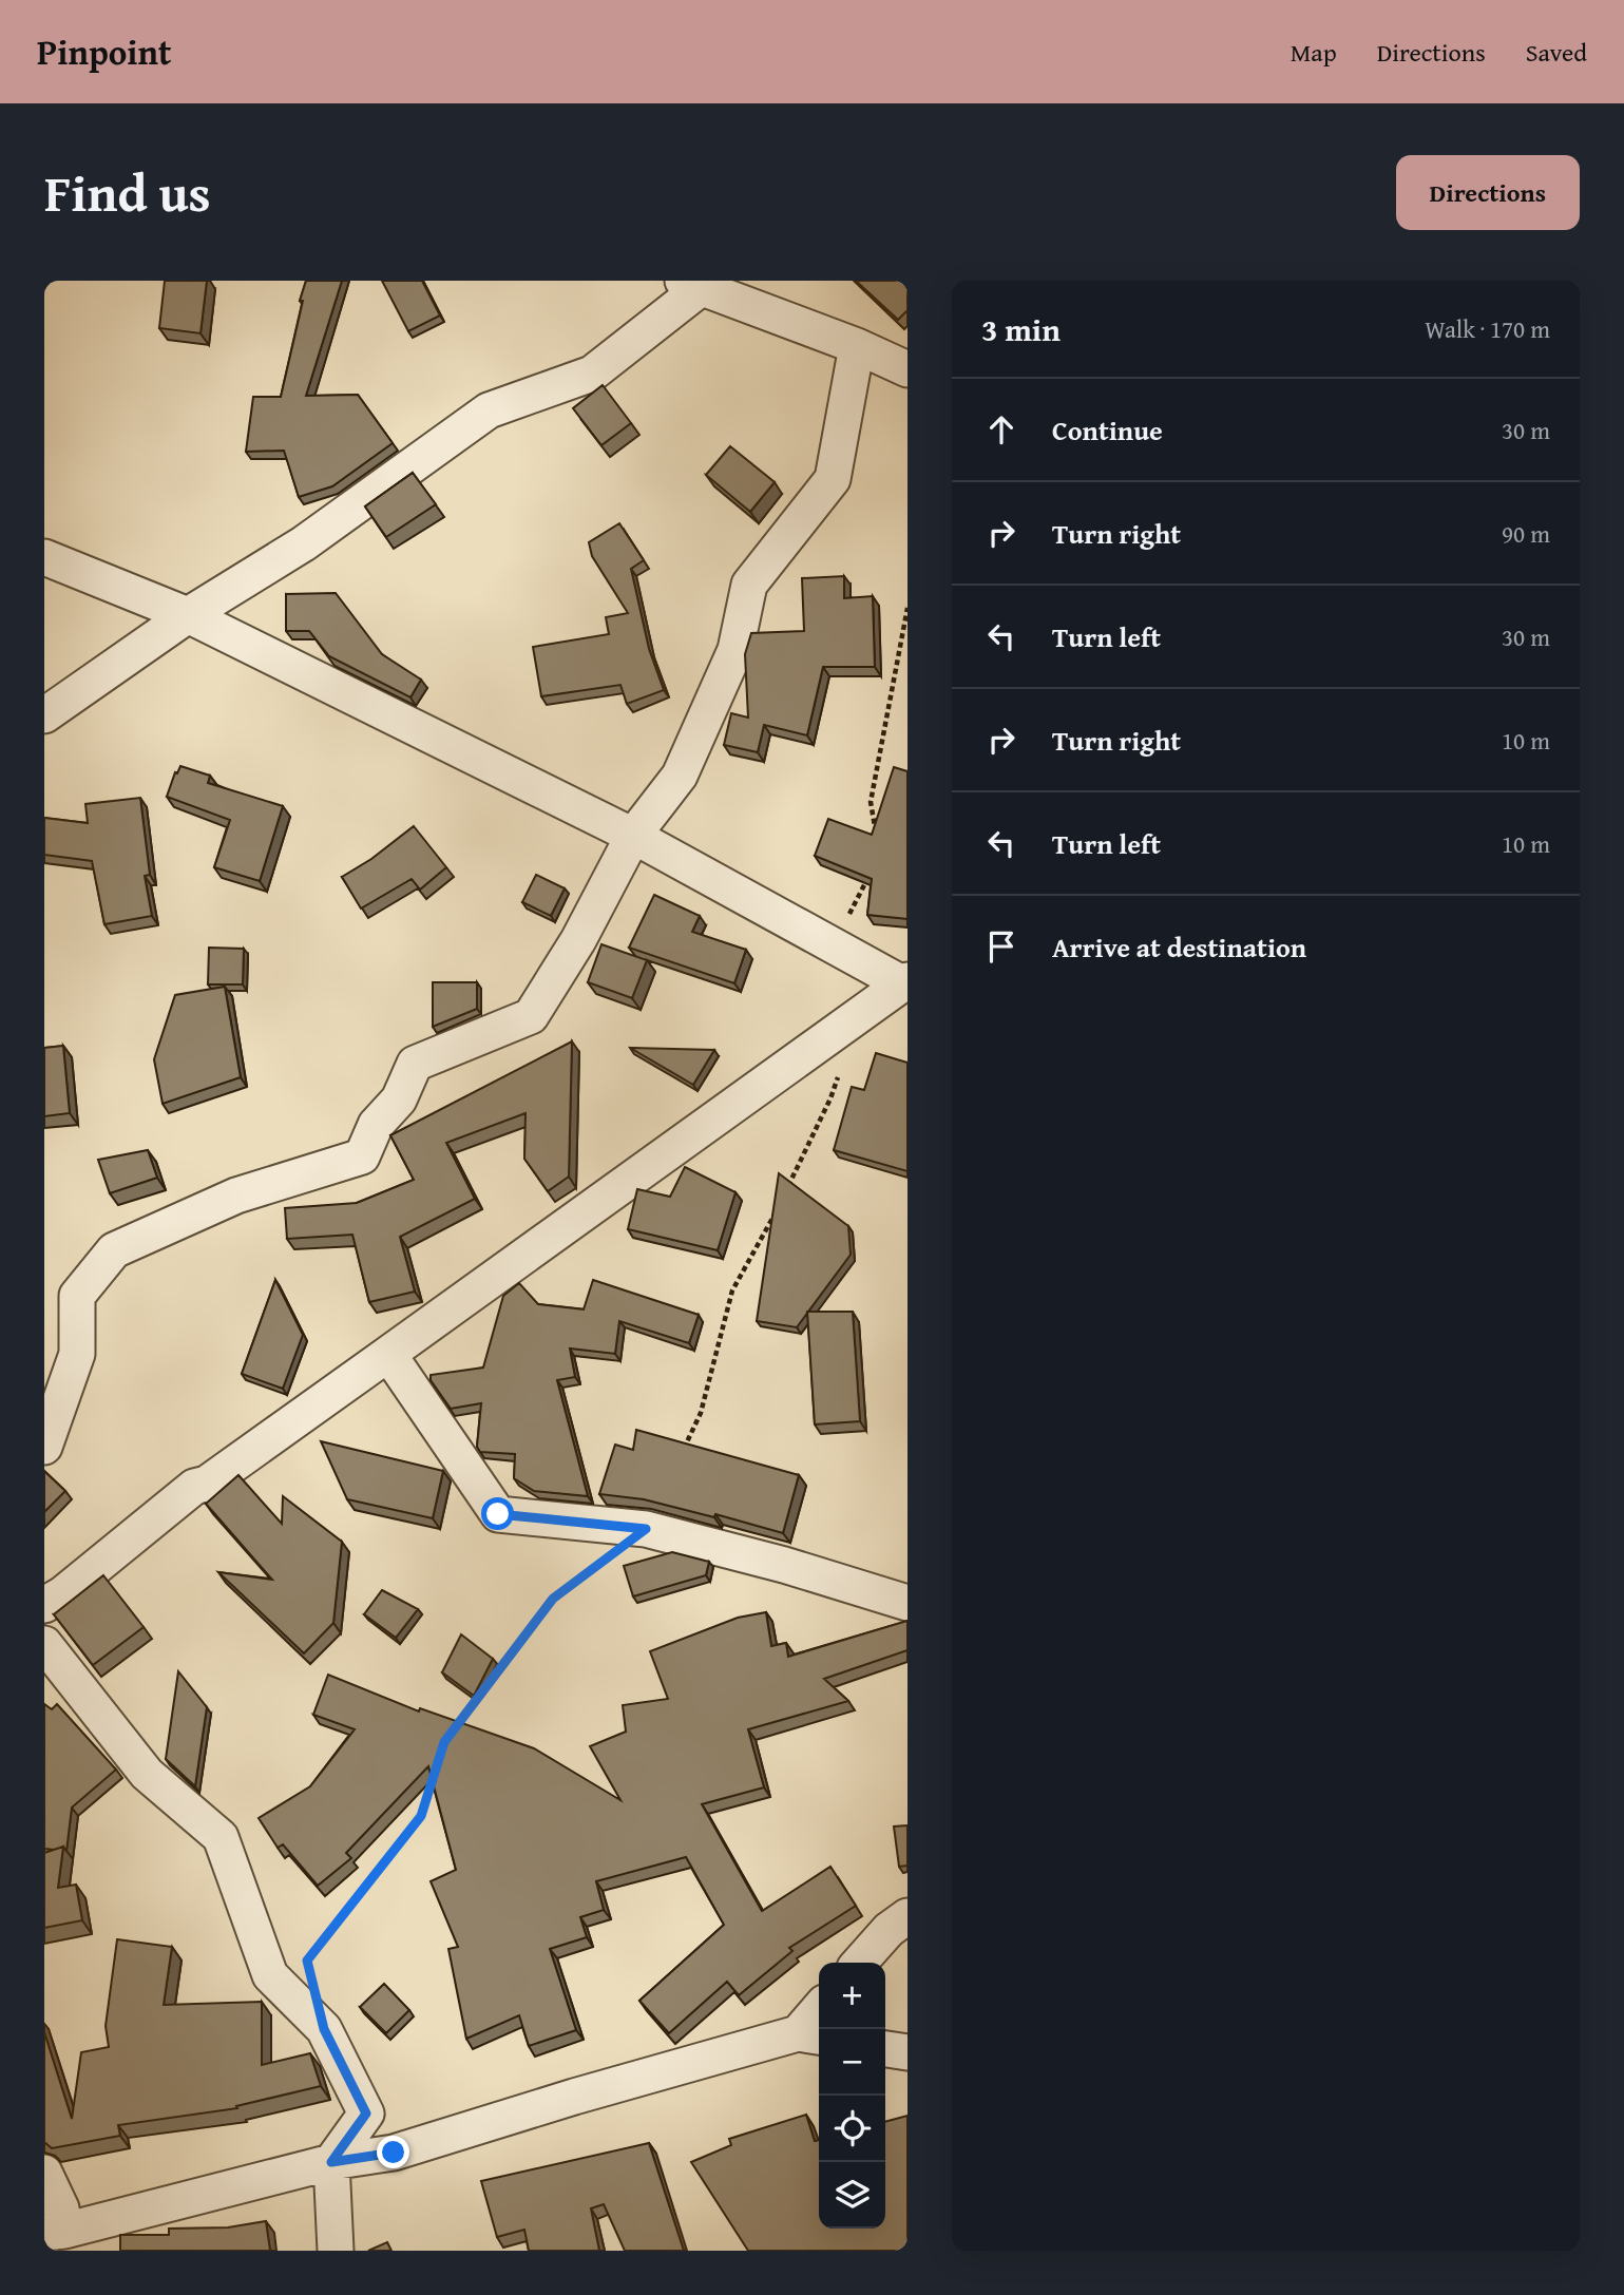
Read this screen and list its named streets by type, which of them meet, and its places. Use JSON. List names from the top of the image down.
{
  "page": {
    "header": "Pinpoint",
    "nav": ["Map", "Directions", "Saved"],
    "title": "Find us",
    "buttons": "Directions",
    "heading": ["3 min", "Walk · 170 m"],
    "list": [
      ["Continue", "30 m"],
      ["Turn right", "90 m"],
      ["Turn left", "30 m"],
      ["Turn right", "10 m"],
      ["Turn left", "10 m"],
      "Arrive at destination"
    ],
    "map_buttons": ["+", "−"]
  }
}
